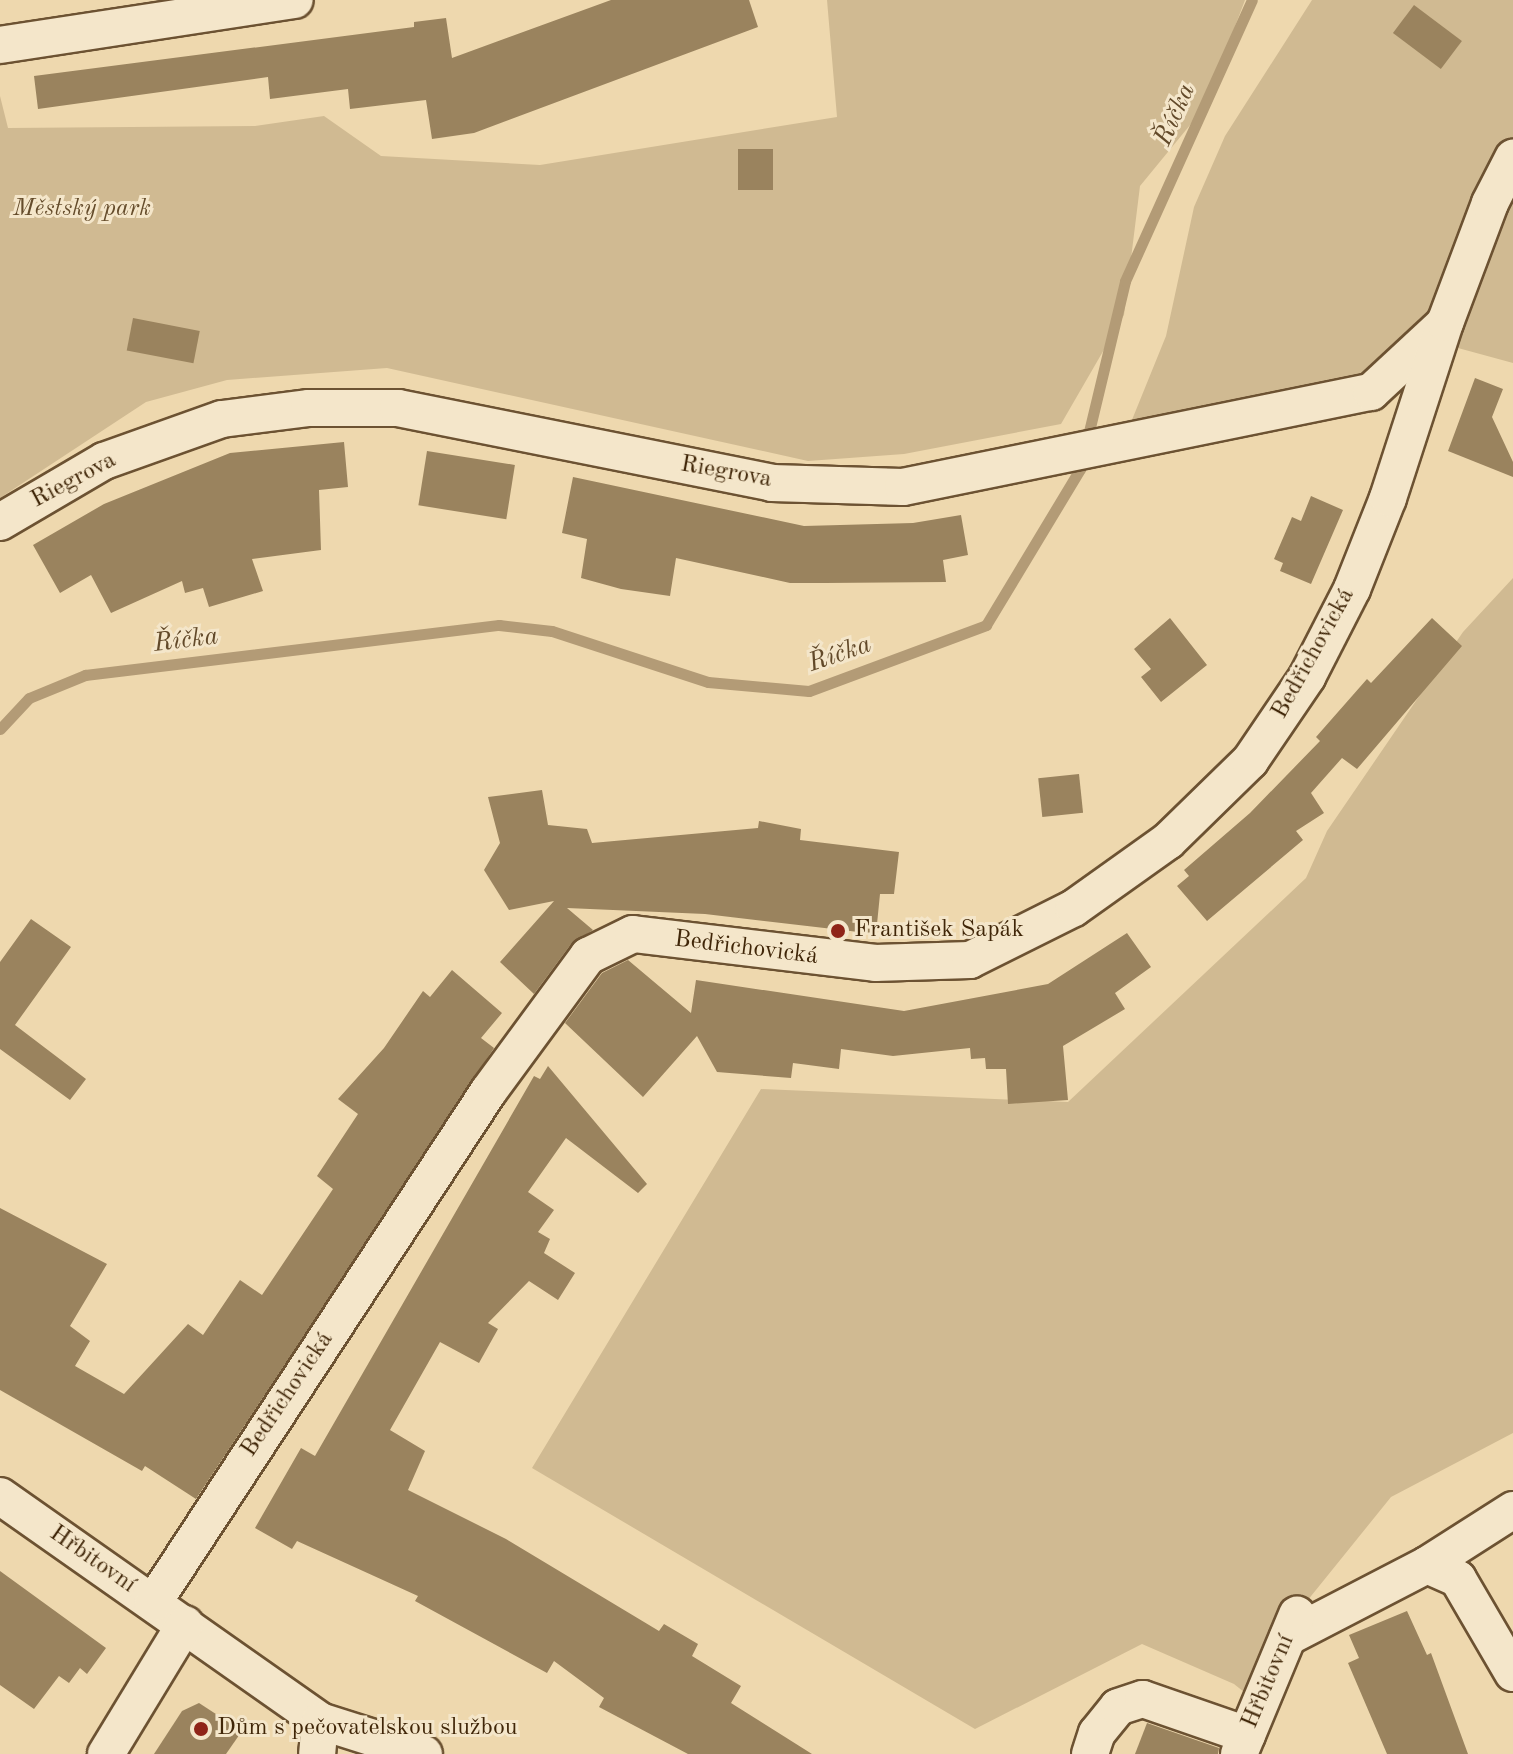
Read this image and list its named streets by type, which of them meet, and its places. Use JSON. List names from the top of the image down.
{
  "streets": {
    "street": ["Riegrova", "Bedřichovická", "Hřbitovní"]
  },
  "crossings": [
    ["Riegrova", "Bedřichovická"],
    ["Bedřichovická", "Hřbitovní"]
  ],
  "water": ["Říčka"],
  "parks": ["Městský park"],
  "places": ["František Sapák", "Dům s pečovatelskou službou"]
}
